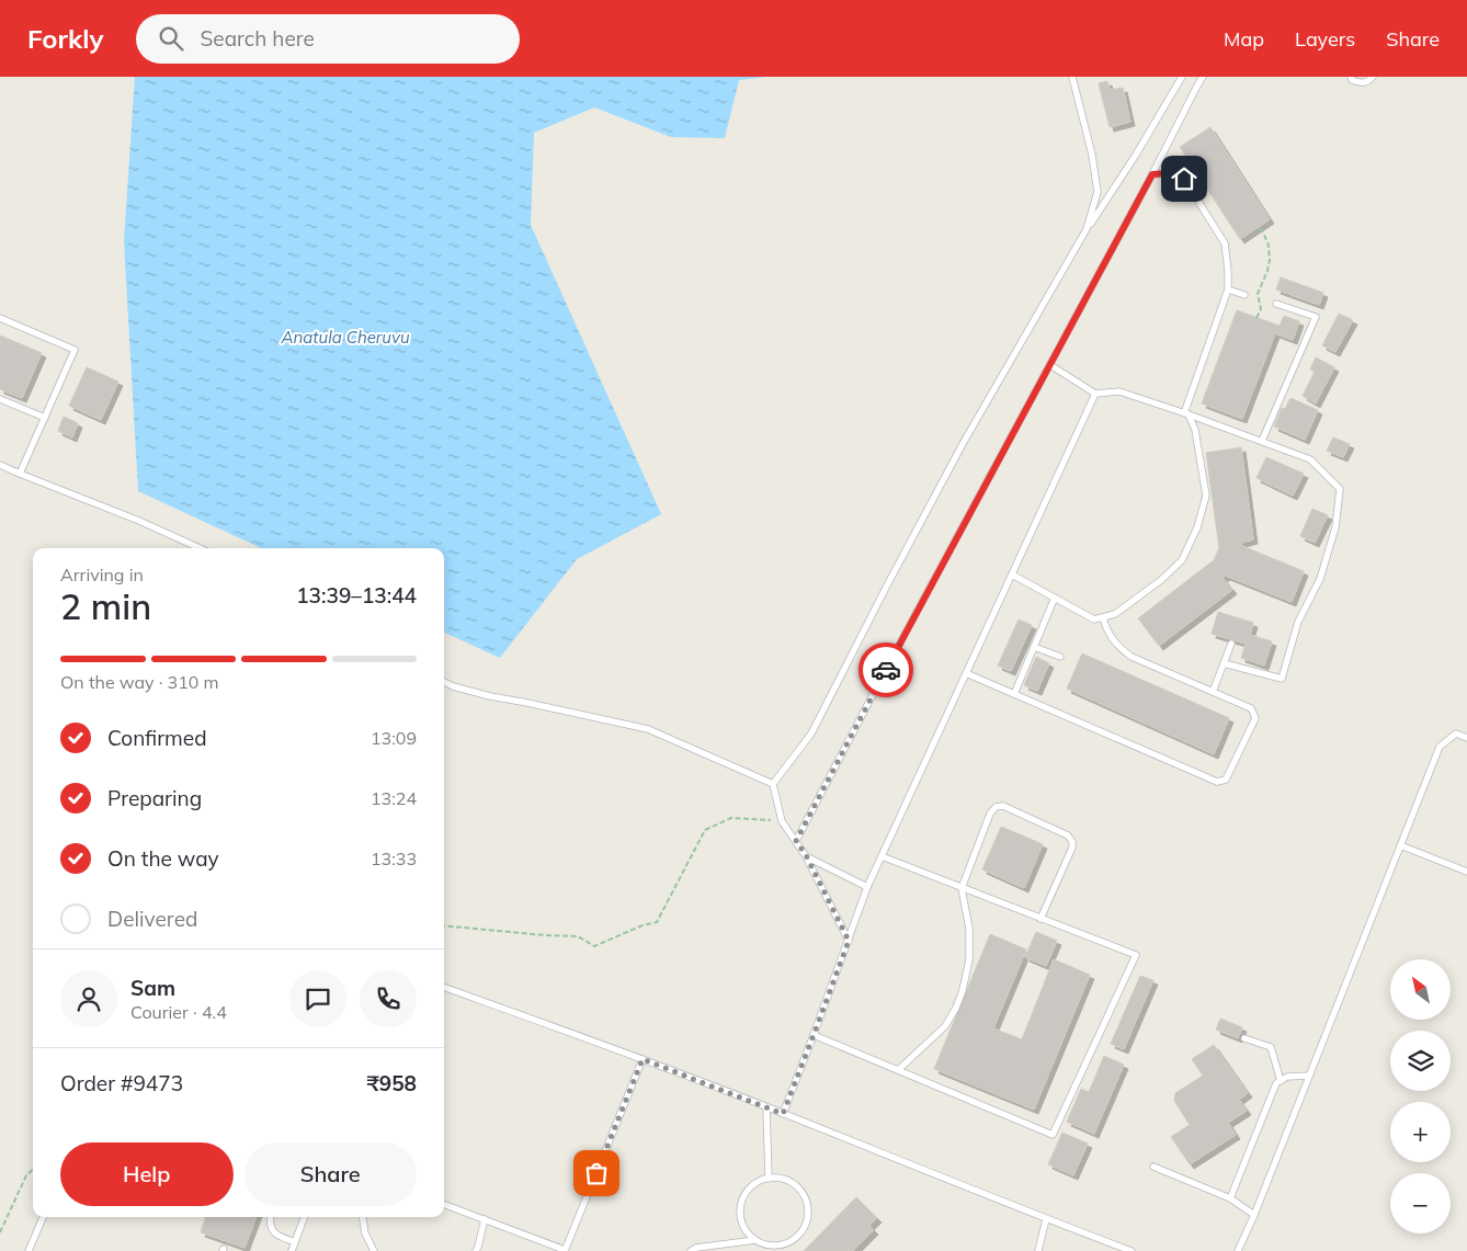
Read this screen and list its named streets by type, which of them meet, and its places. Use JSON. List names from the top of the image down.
{
  "water": ["Anatula Cheruvu"],
  "north": "top left",
  "page": {
    "header": "Forkly",
    "search": "Search here",
    "nav": ["Map", "Layers", "Share"],
    "heading": ["2 min", "Arriving in", "13:39–13:44"],
    "panel": [
      "Sam",
      "Courier · 4.4",
      "Order #9473",
      "₹958"
    ],
    "bar": "On the way · 310 m",
    "list": [
      ["Confirmed", "13:09"],
      ["Preparing", "13:24"],
      ["On the way", "13:33"],
      "Delivered"
    ],
    "map_buttons": ["+", "−"],
    "buttons": ["Help", "Share"]
  }
}
